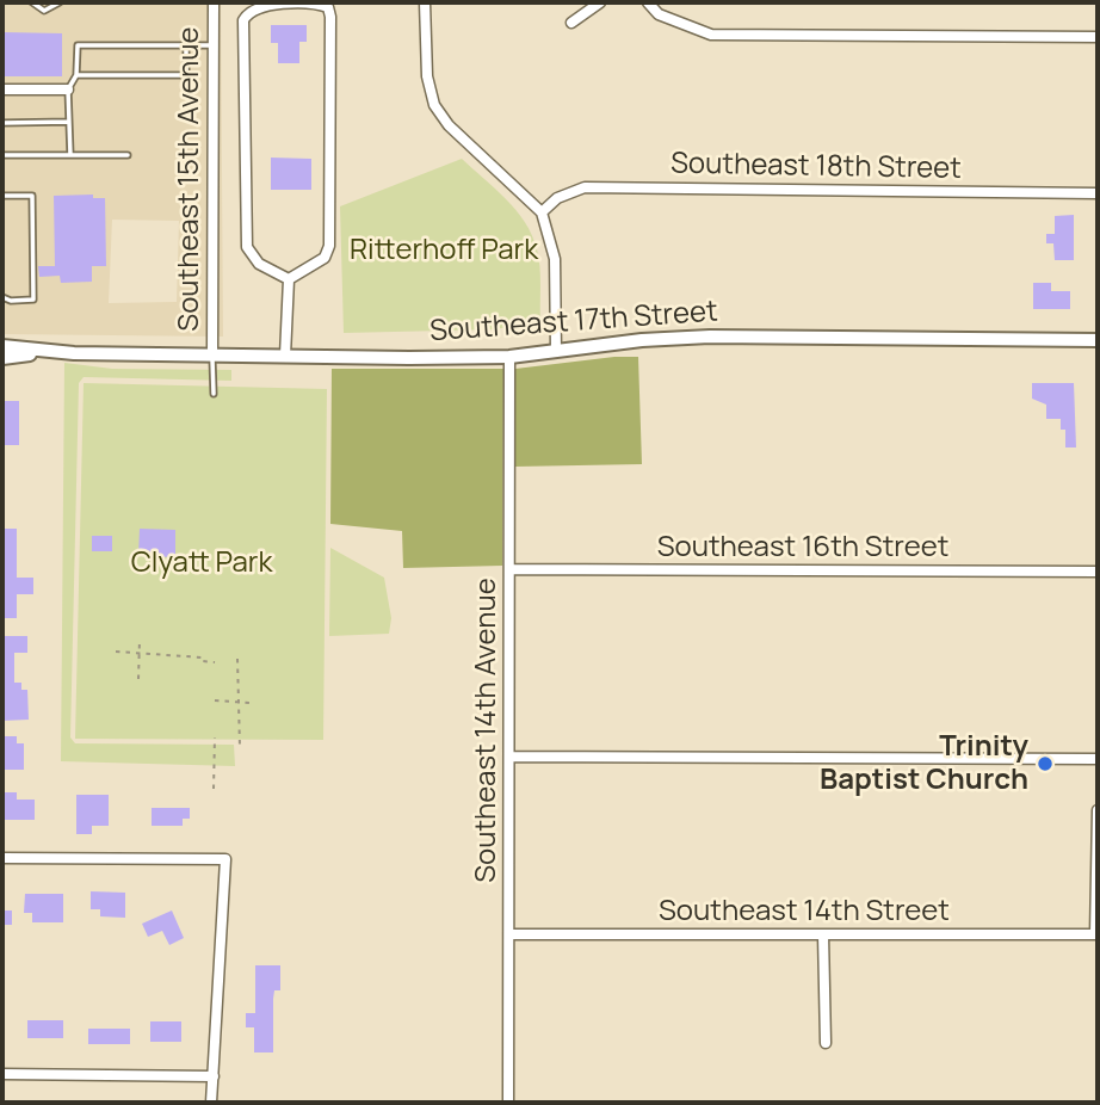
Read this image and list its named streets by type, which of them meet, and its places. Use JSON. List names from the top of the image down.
{
  "streets": {
    "main road": ["Southeast 17th Street"],
    "street": [
      "Southeast 18th Street",
      "Southeast 15th Avenue",
      "Southeast 16th Street",
      "Southeast 14th Avenue",
      "Southeast 14th Street"
    ]
  },
  "crossings": [
    ["Southeast 15th Avenue", "Southeast 17th Street"],
    ["Southeast 17th Street", "Southeast 14th Avenue"],
    ["Southeast 16th Street", "Southeast 14th Avenue"],
    ["Southeast 14th Avenue", "Southeast 14th Street"]
  ],
  "parks": ["Ritterhoff Park", "Clyatt Park"],
  "places": ["Trinity Baptist Church"]
}
